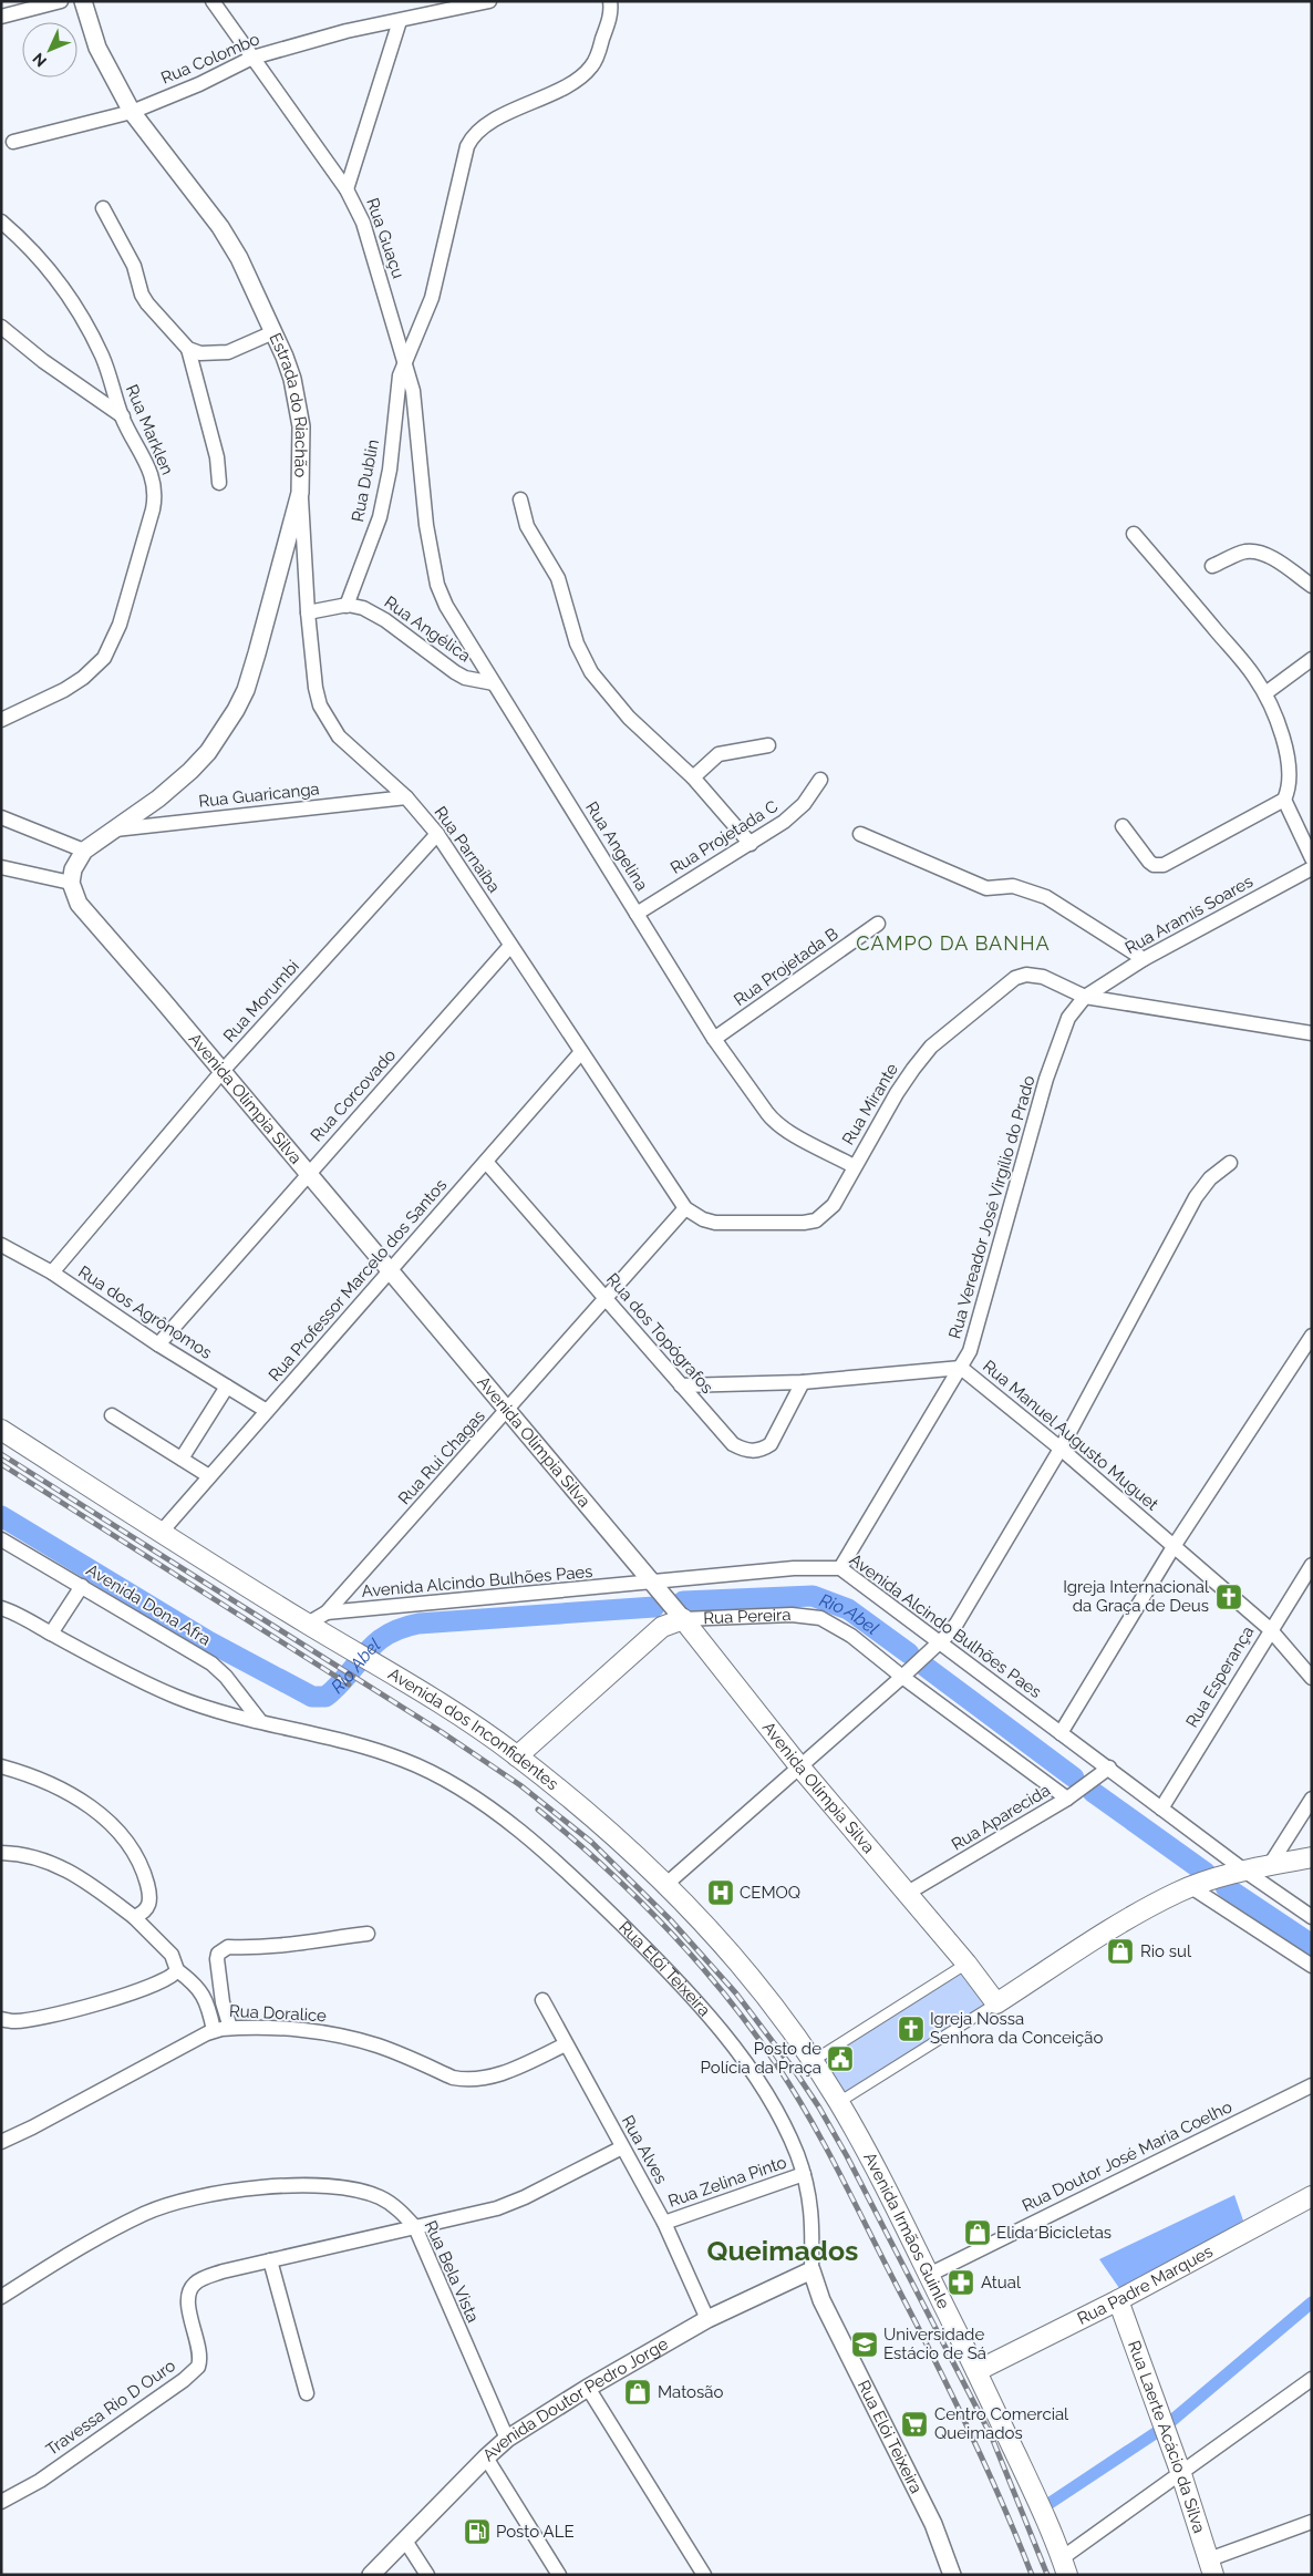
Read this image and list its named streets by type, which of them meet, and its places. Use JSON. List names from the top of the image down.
{
  "streets": {
    "main road": [
      "Avenida Olímpia Silva",
      "Rua Pereira",
      "Avenida dos Inconfidentes",
      "Avenida Irmãos Guinle",
      "Rua Padre Marques",
      "Rua Laerte Acácio da Silva"
    ],
    "street": [
      "Rua Colombo",
      "Rua Guaçu",
      "Estrada do Riachão",
      "Rua Marklen",
      "Rua Dublin",
      "Rua Angélica",
      "Rua Guaricanga",
      "Rua Projetada C",
      "Rua Angelina",
      "Rua Parnaíba",
      "Rua Aramis Soares",
      "Rua Projetada B",
      "Rua Morumbi",
      "Rua Corcovado",
      "Rua Mirante",
      "Rua Vereador José Virgílio do Prado",
      "Rua Professor Marcelo dos Santos",
      "Rua dos Agrônomos",
      "Rua dos Topógrafos",
      "Rua Manuel Augusto Muguet",
      "Rua Rui Chagas",
      "Avenida Alcindo Bulhões Paes",
      "Avenida Dona Afra",
      "Rua Esperança",
      "Rua Aparecida",
      "Rua Elói Teixeira",
      "Rua Doralice",
      "Rua Alves",
      "Rua Doutor José Maria Coelho",
      "Rua Zelina Pinto",
      "Rua Bela Vista",
      "Avenida Doutor Pedro Jorge",
      "Travessa Rio D Ouro"
    ]
  },
  "crossings": [
    ["Rua Colombo", "Rua Guaçu"],
    ["Rua Colombo", "Estrada do Riachão"],
    ["Rua Guaçu", "Rua Dublin"],
    ["Rua Guaçu", "Rua Angelina"],
    ["Estrada do Riachão", "Rua Guaricanga"],
    ["Estrada do Riachão", "Rua Parnaíba"],
    ["Rua Dublin", "Rua Angélica"],
    ["Rua Angélica", "Rua Angelina"],
    ["Rua Angélica", "Rua Parnaíba"],
    ["Rua Guaricanga", "Rua Parnaíba"],
    ["Rua Projetada C", "Rua Angelina"],
    ["Rua Angelina", "Rua Projetada B"],
    ["Rua Angelina", "Rua Mirante"],
    ["Rua Parnaíba", "Rua Morumbi"],
    ["Rua Parnaíba", "Rua Corcovado"],
    ["Rua Parnaíba", "Rua Mirante"],
    ["Rua Parnaíba", "Rua Professor Marcelo dos Santos"],
    ["Rua Parnaíba", "Rua Rui Chagas"],
    ["Rua Aramis Soares", "Rua Mirante"],
    ["Rua Aramis Soares", "Rua Vereador José Virgílio do Prado"],
    ["Rua Morumbi", "Avenida Olímpia Silva"],
    ["Rua Morumbi", "Rua dos Agrônomos"],
    ["Rua Corcovado", "Avenida Olímpia Silva"],
    ["Rua Corcovado", "Rua dos Agrônomos"],
    ["Avenida Olímpia Silva", "Rua Professor Marcelo dos Santos"],
    ["Avenida Olímpia Silva", "Rua Rui Chagas"],
    ["Avenida Olímpia Silva", "Avenida Alcindo Bulhões Paes"],
    ["Avenida Olímpia Silva", "Rua Pereira"],
    ["Avenida Olímpia Silva", "Rua Aparecida"],
    ["Rua Mirante", "Rua Vereador José Virgílio do Prado"],
    ["Rua Mirante", "Rua Rui Chagas"],
    ["Rua Vereador José Virgílio do Prado", "Rua Manuel Augusto Muguet"],
    ["Rua Vereador José Virgílio do Prado", "Avenida Alcindo Bulhões Paes"],
    ["Rua Professor Marcelo dos Santos", "Rua dos Agrônomos"],
    ["Rua Professor Marcelo dos Santos", "Rua dos Topógrafos"],
    ["Rua Professor Marcelo dos Santos", "Avenida dos Inconfidentes"],
    ["Rua dos Topógrafos", "Rua Manuel Augusto Muguet"],
    ["Rua dos Topógrafos", "Rua Rui Chagas"],
    ["Rua Manuel Augusto Muguet", "Rua Esperança"],
    ["Rua Rui Chagas", "Avenida Alcindo Bulhões Paes"],
    ["Rua Rui Chagas", "Avenida dos Inconfidentes"],
    ["Avenida Alcindo Bulhões Paes", "Rua Esperança"],
    ["Avenida Alcindo Bulhões Paes", "Rua Aparecida"],
    ["Avenida Dona Afra", "Rua Elói Teixeira"],
    ["Rua Pereira", "Avenida dos Inconfidentes"],
    ["Rua Pereira", "Rua Aparecida"],
    ["Avenida dos Inconfidentes", "Avenida Irmãos Guinle"],
    ["Rua Elói Teixeira", "Rua Zelina Pinto"],
    ["Rua Elói Teixeira", "Avenida Doutor Pedro Jorge"],
    ["Rua Doralice", "Rua Alves"],
    ["Rua Alves", "Rua Zelina Pinto"],
    ["Rua Alves", "Avenida Doutor Pedro Jorge"],
    ["Rua Alves", "Travessa Rio D Ouro"],
    ["Rua Doutor José Maria Coelho", "Avenida Irmãos Guinle"],
    ["Avenida Irmãos Guinle", "Rua Padre Marques"],
    ["Rua Bela Vista", "Avenida Doutor Pedro Jorge"],
    ["Rua Bela Vista", "Travessa Rio D Ouro"],
    ["Rua Padre Marques", "Rua Laerte Acácio da Silva"]
  ],
  "districts": ["CAMPO DA BANHA", "Queimados"],
  "water": ["Rio Abel"],
  "places": {
    "church": ["Igreja Internacional da Graça de Deus", "Igreja Nossa Senhora da Conceição"],
    "hospital": ["CEMOQ"],
    "shop": ["Rio sul", "Elida Bicicletas", "Matosão"],
    "public building": ["Posto de Polícia da Praça"],
    "pharmacy": ["Atual"],
    "school or university": ["Universidade Estácio de Sá"],
    "supermarket": ["Centro Comercial Queimados"],
    "fuel station": ["Posto ALE"]
  },
  "north": "bottom left"
}
